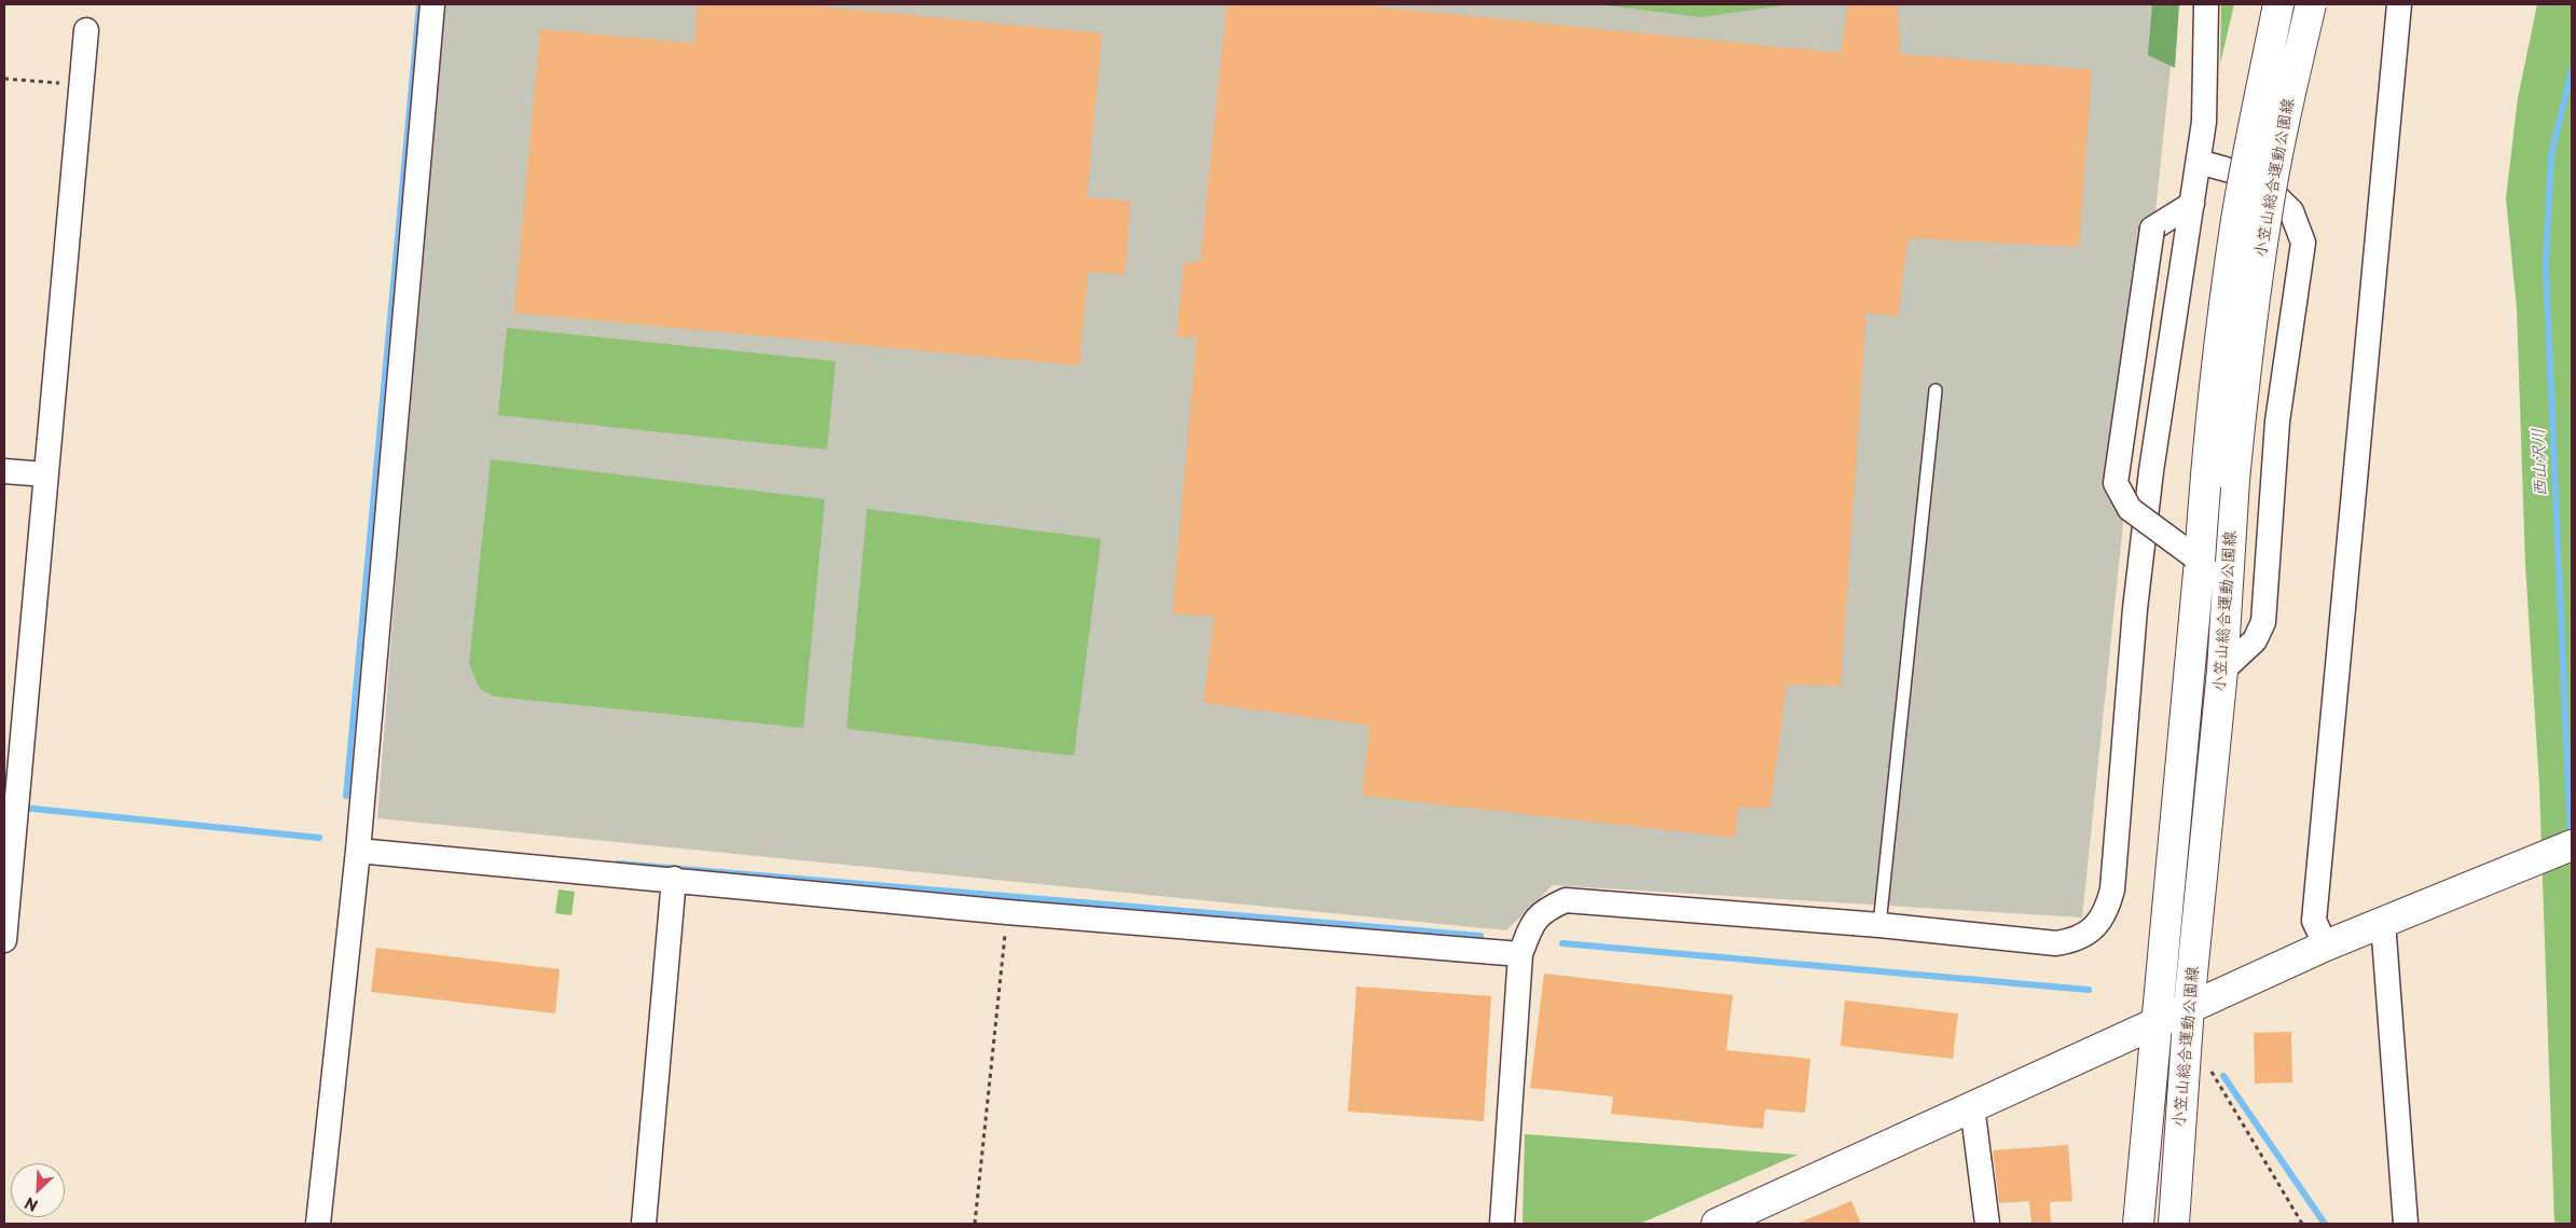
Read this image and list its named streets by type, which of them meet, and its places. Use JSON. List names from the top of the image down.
{
  "streets": {
    "main road": ["小笠山総合運動公園線"]
  },
  "water": ["西山沢川"],
  "north": "bottom left"
}
